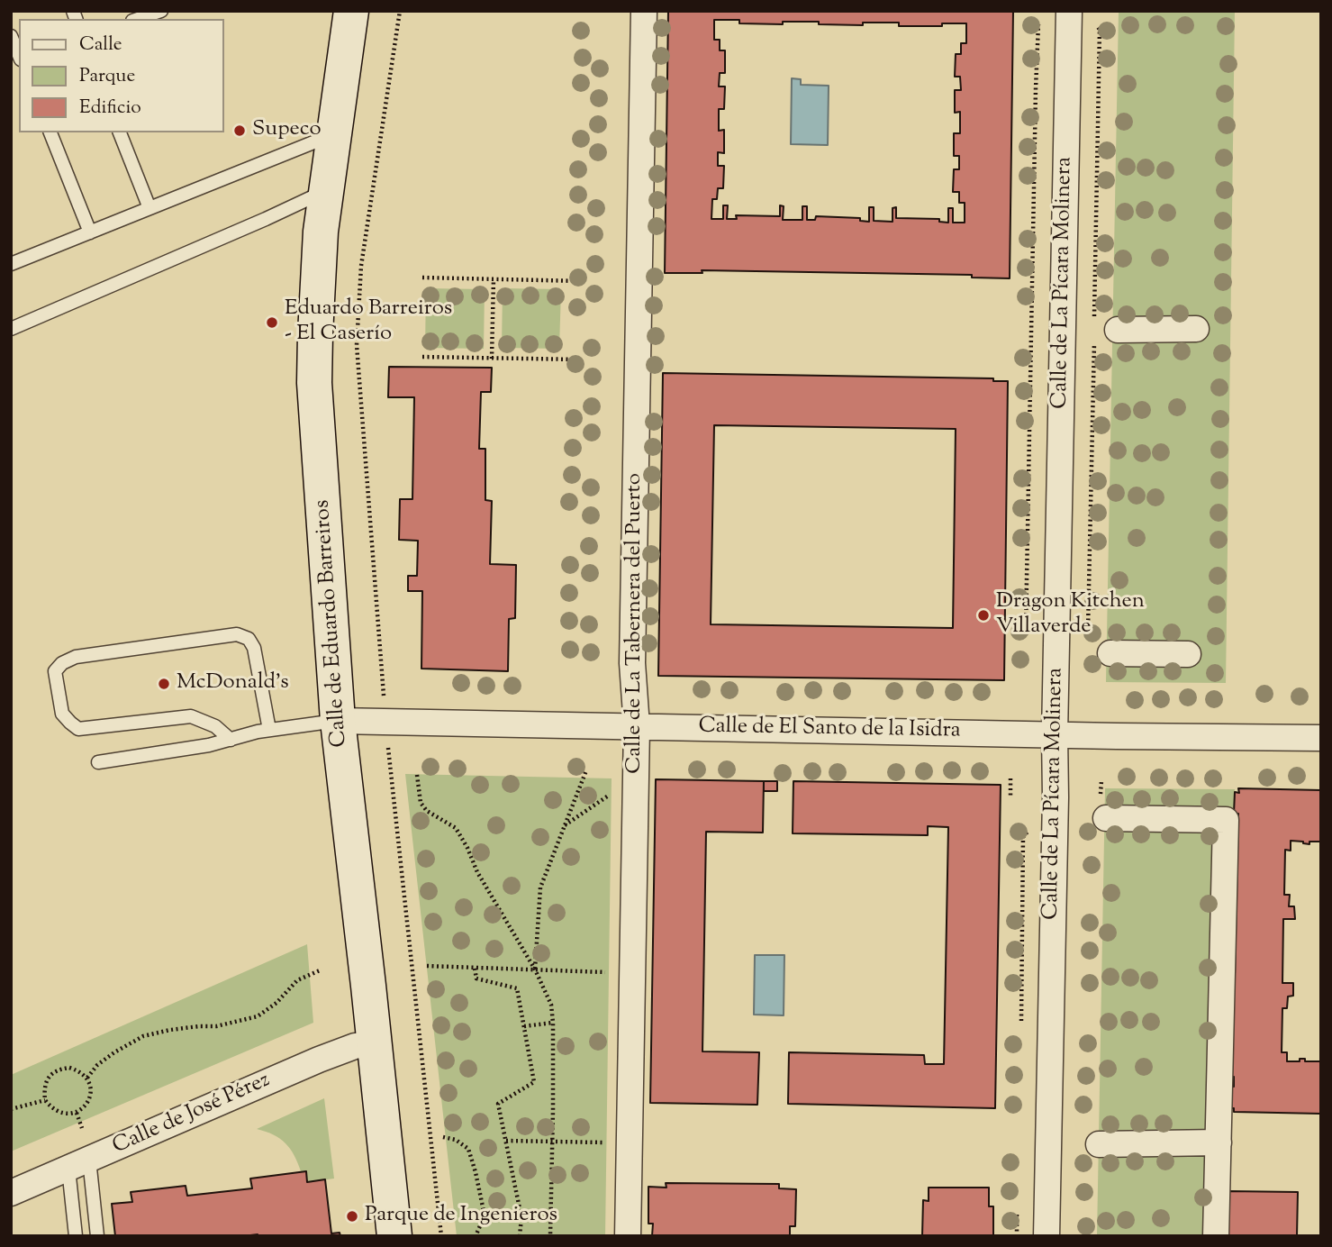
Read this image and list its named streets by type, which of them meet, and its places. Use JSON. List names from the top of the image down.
{
  "streets": {
    "street": [
      "Calle de La Pícara Molinera",
      "Calle de Eduardo Barreiros",
      "Calle de La Tabernera del Puerto",
      "Calle de El Santo de la Isidra",
      "Calle de José Pérez"
    ]
  },
  "crossings": [
    ["Calle de La Pícara Molinera", "Calle de El Santo de la Isidra"],
    ["Calle de Eduardo Barreiros", "Calle de El Santo de la Isidra"],
    ["Calle de Eduardo Barreiros", "Calle de José Pérez"],
    ["Calle de La Tabernera del Puerto", "Calle de El Santo de la Isidra"]
  ],
  "places": [
    "Supeco",
    "Eduardo Barreiros - El Caserío",
    "Dragon Kitchen Villaverde",
    "McDonald's",
    "Parque de Ingenieros"
  ],
  "legend": ["Calle", "Parque", "Edificio"]
}
